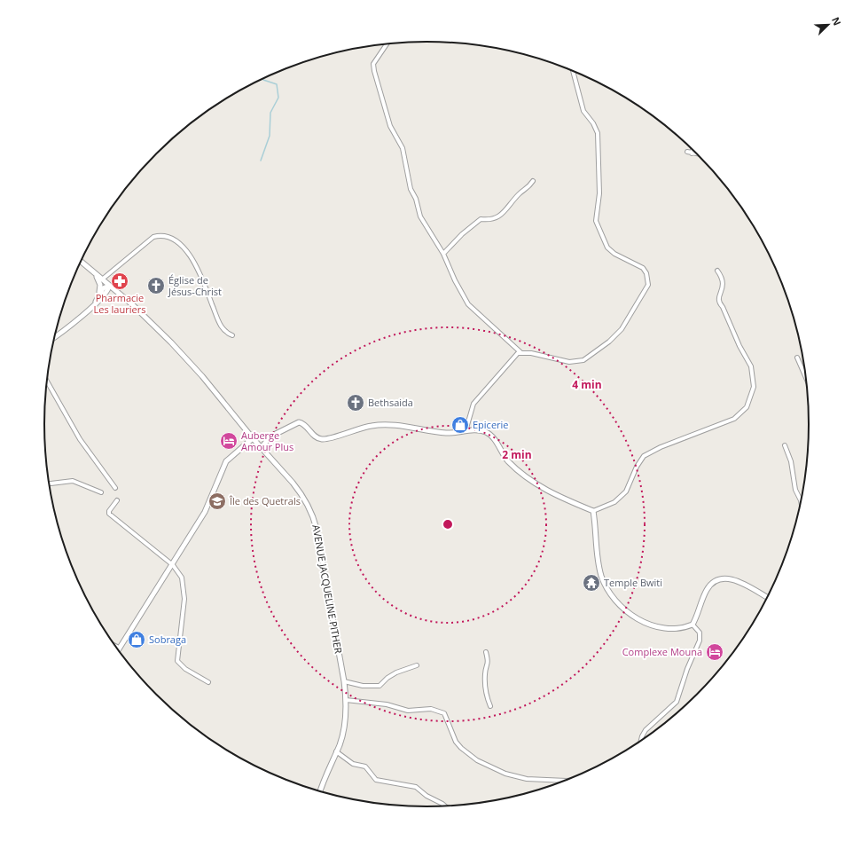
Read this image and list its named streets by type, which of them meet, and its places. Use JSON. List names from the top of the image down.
{
  "streets": {
    "street": ["AVENUE JACQUELINE PITHER"]
  },
  "places": {
    "pharmacy": ["Pharmacie Les lauriers"],
    "church": ["Église de Jésus-Christ", "Bethsaida"],
    "shop": ["Epicerie", "Sobraga"],
    "hotel": ["Auberge Amour Plus", "Complexe Mouna"],
    "school or university": ["Île des Quetrals"],
    "temple": ["Temple Bwiti"]
  },
  "north": "top right",
  "rings": ["4 min", "2 min"]
}
